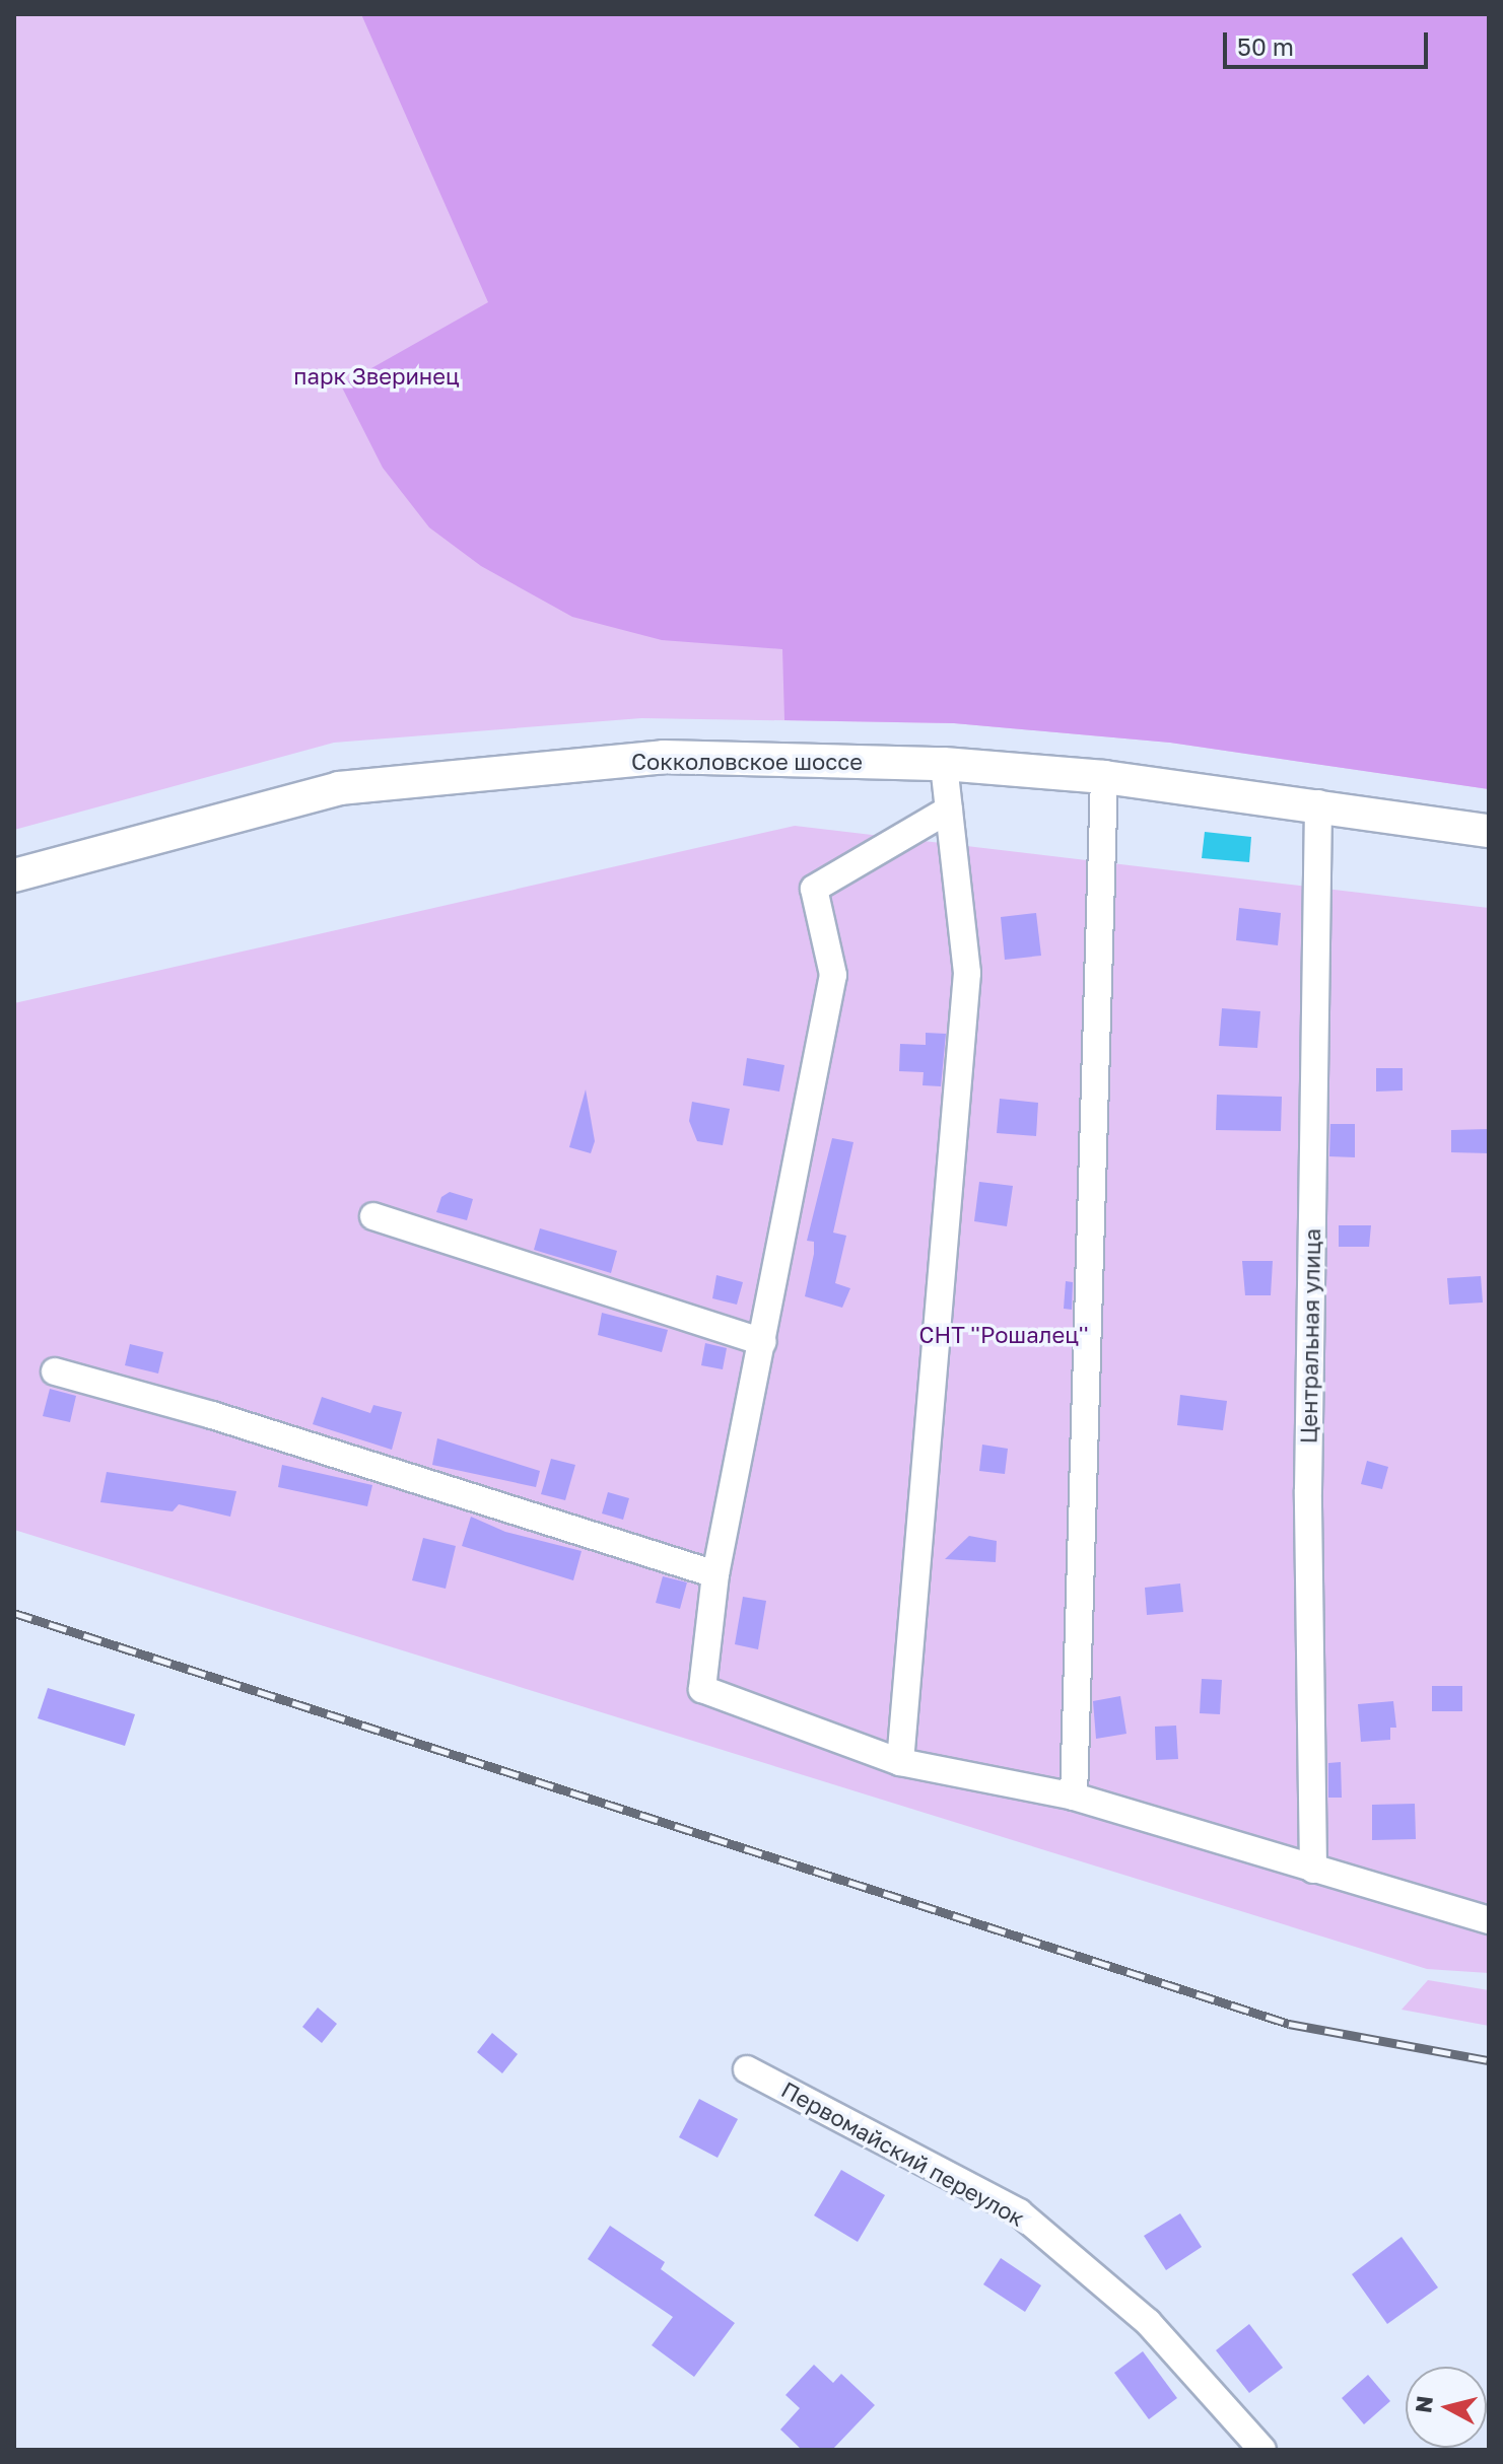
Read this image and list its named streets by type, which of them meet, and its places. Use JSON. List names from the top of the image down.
{
  "streets": {
    "main road": ["Сокколовское шоссе"],
    "street": ["Центральная улица", "Первомайский переулок"]
  },
  "crossings": [
    ["Сокколовское шоссе", "Центральная улица"]
  ],
  "parks": ["парк Зверинец", "СНТ ''Рошалец''"],
  "scale_bar": "50 m",
  "north": "left"
}
